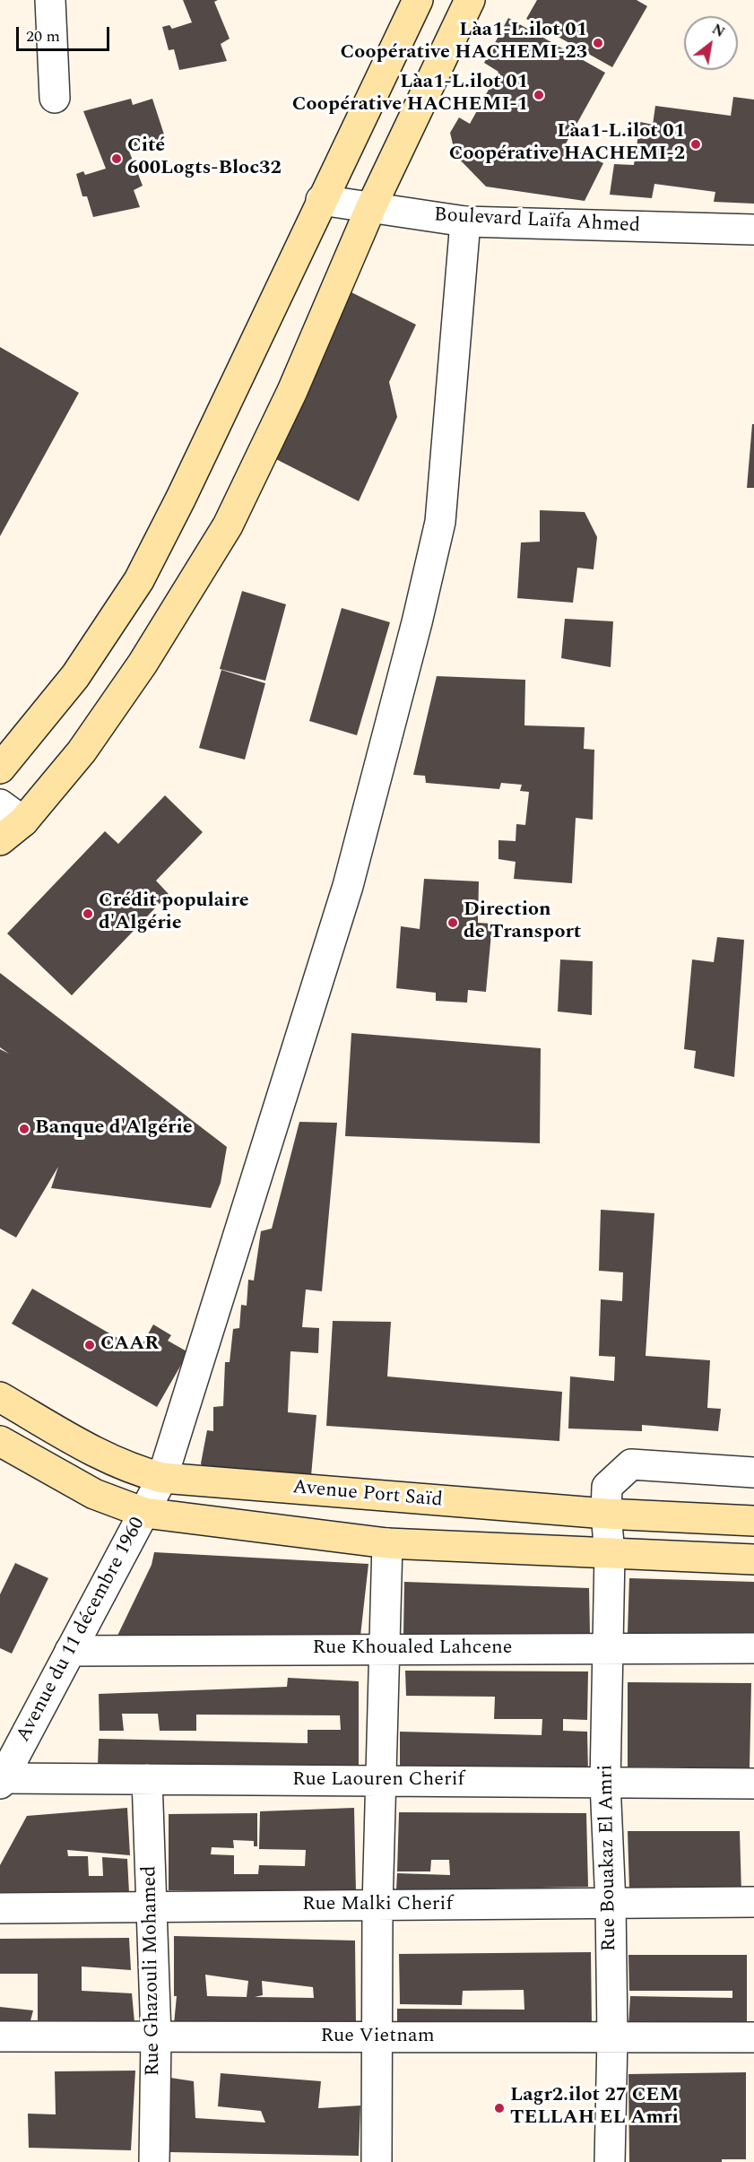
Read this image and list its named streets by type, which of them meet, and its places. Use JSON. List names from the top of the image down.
{
  "streets": {
    "main road": ["Avenue Port Saïd"],
    "street": [
      "Boulevard Laïfa Ahmed",
      "Avenue du 11 décembre 1960",
      "Rue Khoualed Lahcene",
      "Rue Laouren Cherif",
      "Rue Bouakaz El Amri",
      "Rue Malki Cherif",
      "Rue Ghazouli Mohamed",
      "Rue Vietnam"
    ]
  },
  "crossings": [
    ["Boulevard Laïfa Ahmed", "Avenue du 11 décembre 1960"],
    ["Avenue Port Saïd", "Avenue du 11 décembre 1960"],
    ["Avenue Port Saïd", "Rue Bouakaz El Amri"],
    ["Avenue du 11 décembre 1960", "Rue Khoualed Lahcene"],
    ["Avenue du 11 décembre 1960", "Rue Laouren Cherif"],
    ["Rue Khoualed Lahcene", "Rue Bouakaz El Amri"],
    ["Rue Laouren Cherif", "Rue Bouakaz El Amri"],
    ["Rue Laouren Cherif", "Rue Ghazouli Mohamed"],
    ["Rue Bouakaz El Amri", "Rue Malki Cherif"],
    ["Rue Bouakaz El Amri", "Rue Vietnam"],
    ["Rue Malki Cherif", "Rue Ghazouli Mohamed"],
    ["Rue Ghazouli Mohamed", "Rue Vietnam"]
  ],
  "places": [
    "Làa1-L.ilot 01 Coopérative HACHEMI-23",
    "Làa1-L.ilot 01 Coopérative HACHEMI-1",
    "Làa1-L.ilot 01 Coopérative HACHEMI-2",
    "Cité 600Logts-Bloc32",
    "Crédit populaire d'Algérie",
    "Direction de Transport",
    "Banque d'Algérie",
    "CAAR",
    "Lagr2.ilot 27 CEM TELLAH EL Amri"
  ],
  "scale_bar": "20 m",
  "north": "top right"
}
